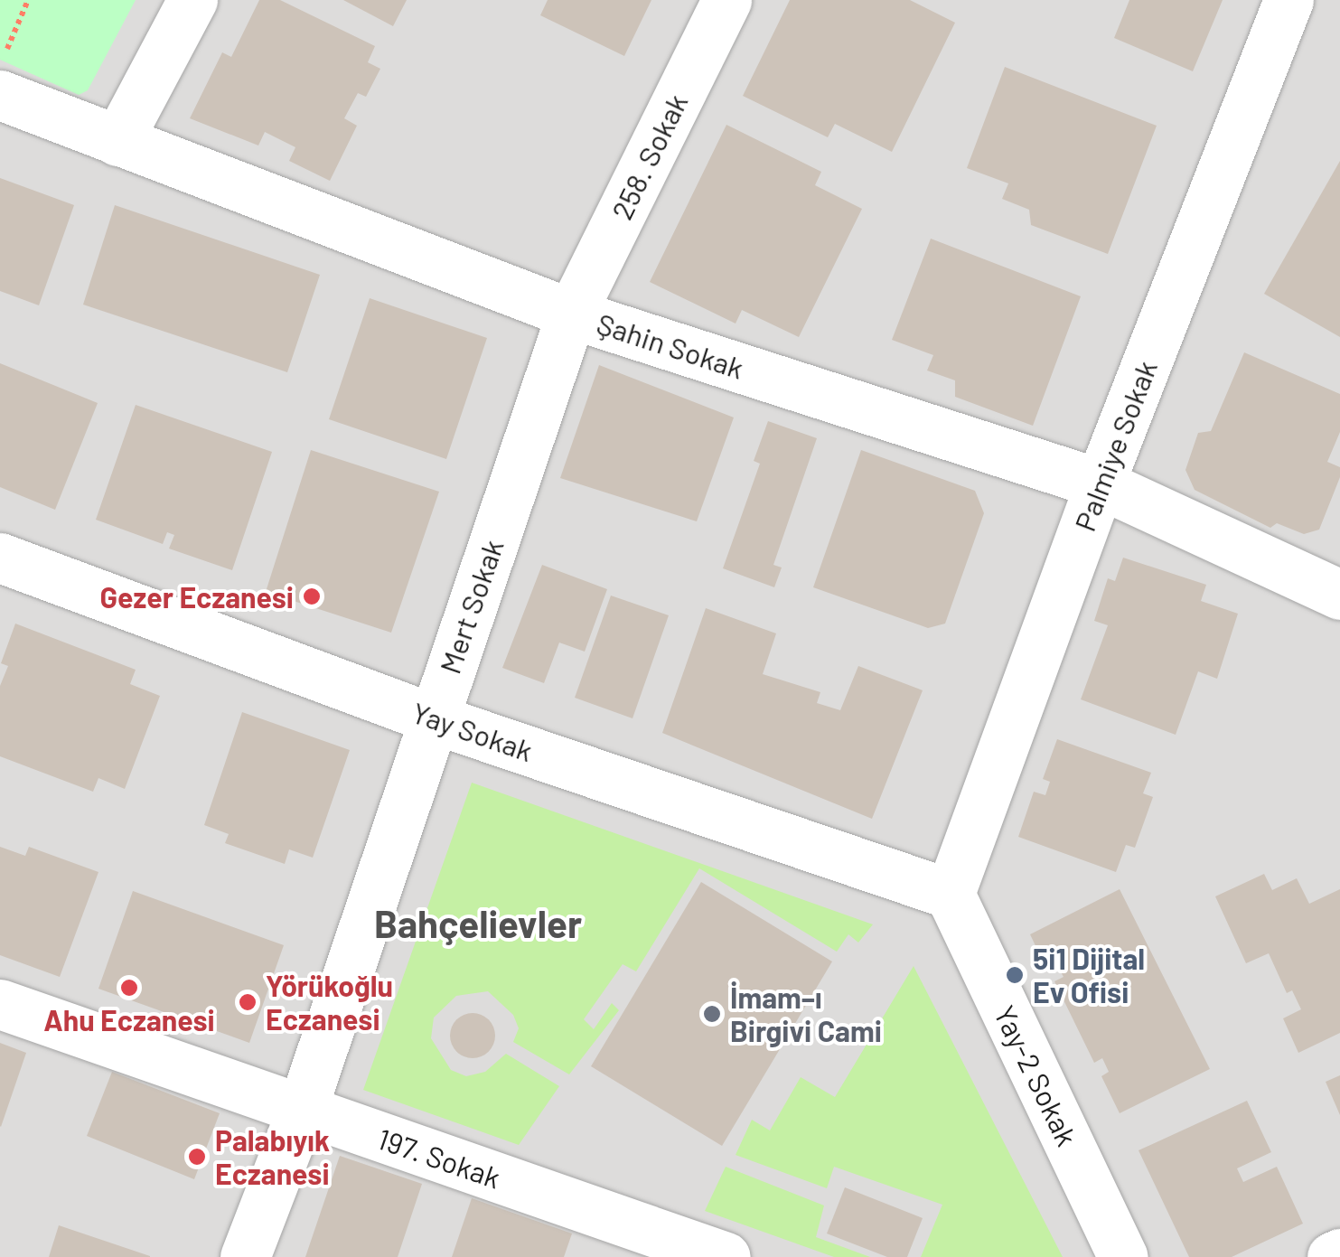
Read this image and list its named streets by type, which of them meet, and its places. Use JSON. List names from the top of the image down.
{
  "streets": {
    "street": [
      "258. Sokak",
      "Şahin Sokak",
      "Palmiye Sokak",
      "Mert Sokak",
      "Yay Sokak",
      "Yay-2 Sokak",
      "197. Sokak"
    ]
  },
  "crossings": [
    ["258. Sokak", "Şahin Sokak"],
    ["258. Sokak", "Mert Sokak"],
    ["Şahin Sokak", "Palmiye Sokak"],
    ["Şahin Sokak", "Mert Sokak"],
    ["Palmiye Sokak", "Yay Sokak"],
    ["Palmiye Sokak", "Yay-2 Sokak"],
    ["Mert Sokak", "Yay Sokak"],
    ["Mert Sokak", "197. Sokak"],
    ["Yay Sokak", "Yay-2 Sokak"]
  ],
  "districts": ["Bahçelievler"],
  "places": [
    "Gezer Eczanesi",
    "5i1 Dijital Ev Ofisi",
    "Ahu Eczanesi",
    "Yörükoğlu Eczanesi",
    "İmam–ı Birgivi Cami",
    "Palabıyık Eczanesi"
  ]
}
